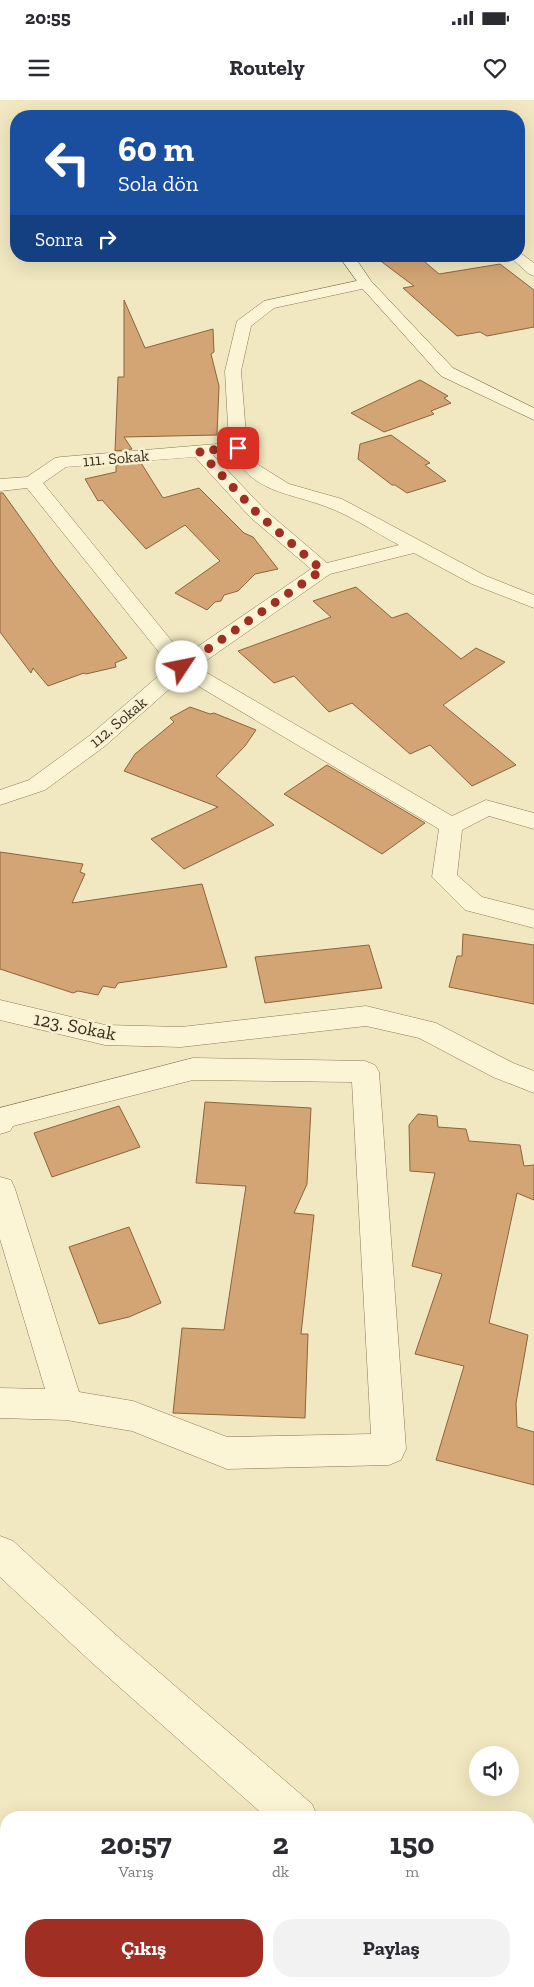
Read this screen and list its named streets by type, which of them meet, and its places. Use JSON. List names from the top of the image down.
{
  "streets": {
    "street": ["111. Sokak", "112. Sokak", "123. Sokak"]
  },
  "page": {
    "status": "20:55",
    "header": "Routely",
    "turn": ["60 m", "Sola dön"],
    "then": "Sonra",
    "eta": [
      "20:57",
      "Varış",
      "2",
      "dk",
      "150",
      "m"
    ],
    "buttons": ["Çıkış", "Paylaş"]
  }
}
